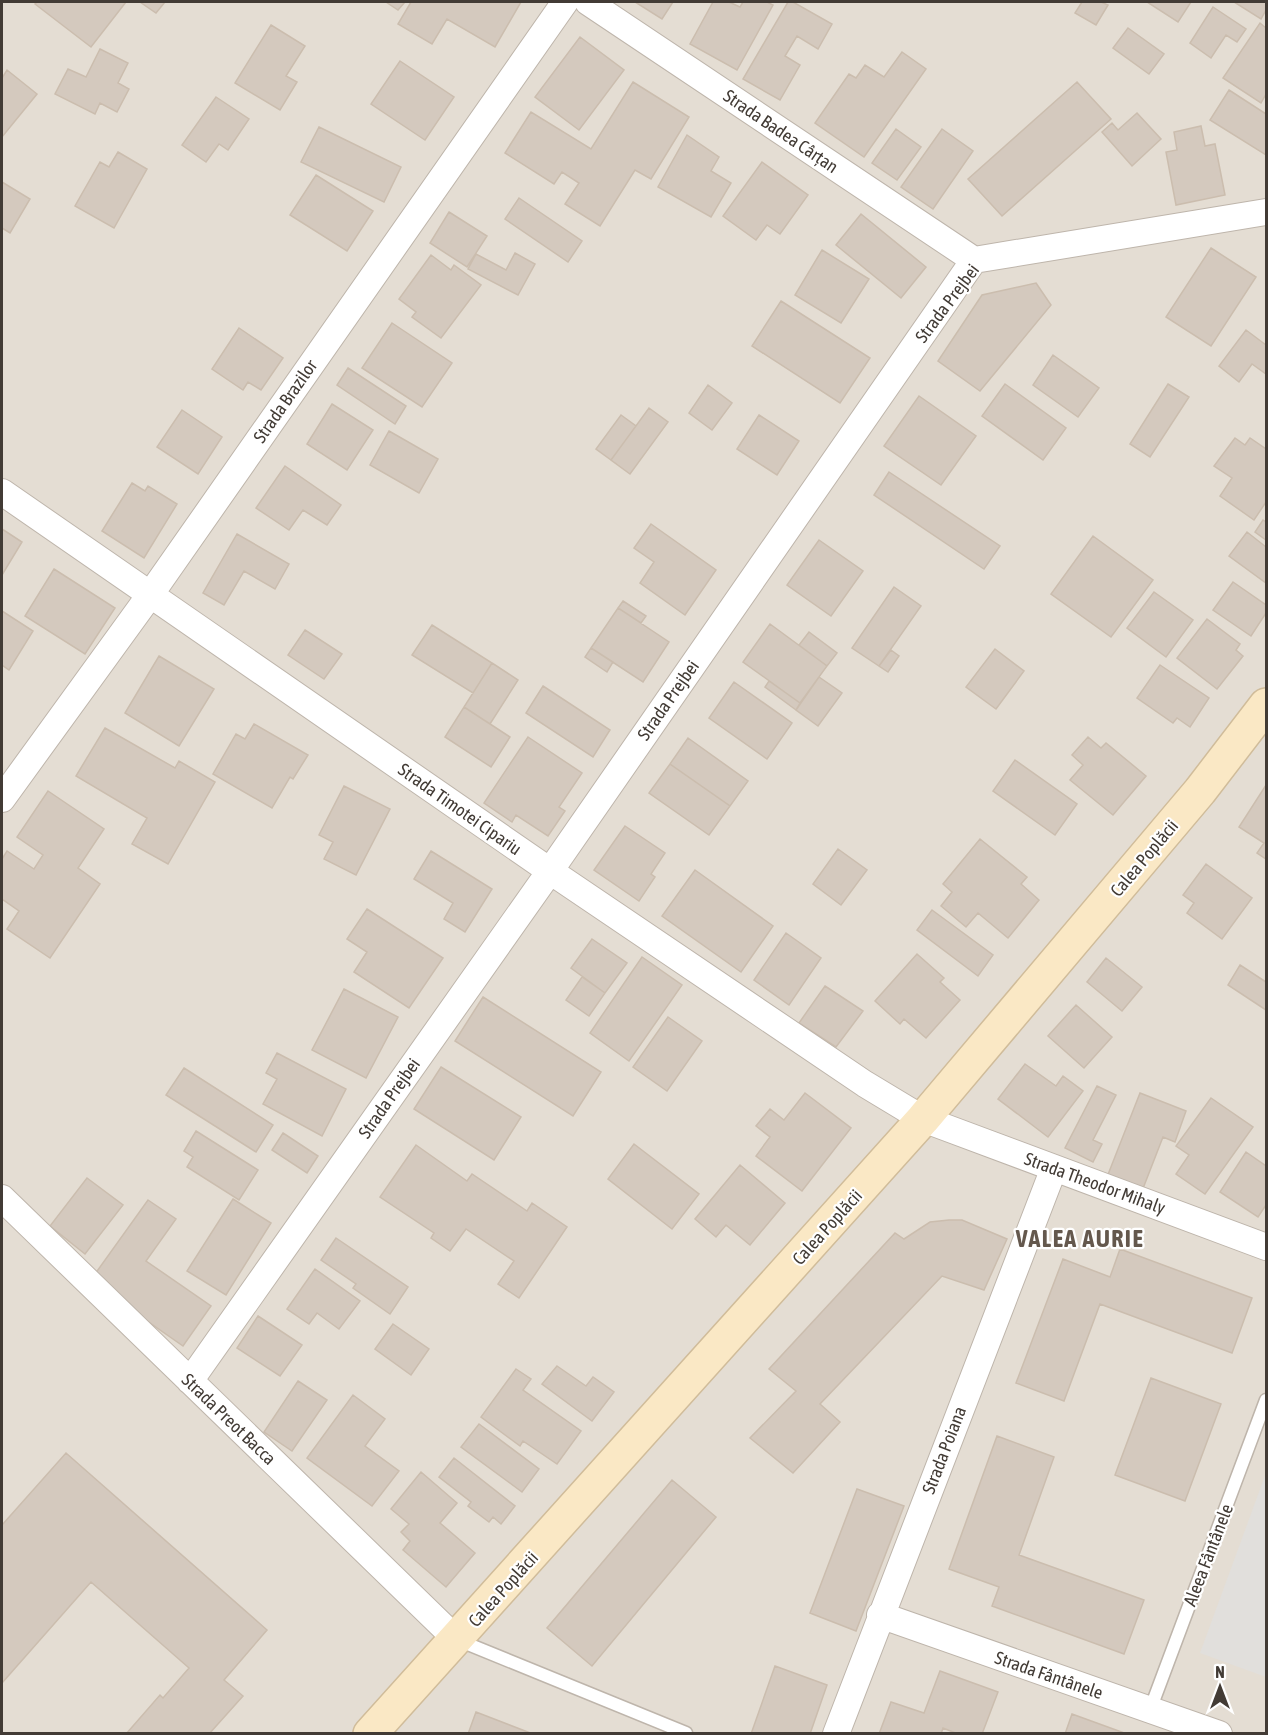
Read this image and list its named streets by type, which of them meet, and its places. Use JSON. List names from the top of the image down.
{
  "streets": {
    "main road": ["Calea Poplăcii"],
    "street": [
      "Strada Badea Cârțan",
      "Strada Prejbei",
      "Strada Brazilor",
      "Strada Timotei Cipariu",
      "Strada Theodor Mihaly",
      "Strada Preot Bacca",
      "Strada Poiana",
      "Strada Fântânele"
    ],
    "lane": ["Aleea Fântânele"]
  },
  "crossings": [
    ["Strada Badea Cârțan", "Strada Prejbei"],
    ["Strada Prejbei", "Strada Timotei Cipariu"],
    ["Strada Prejbei", "Strada Preot Bacca"],
    ["Strada Brazilor", "Strada Timotei Cipariu"],
    ["Strada Timotei Cipariu", "Calea Poplăcii"],
    ["Strada Timotei Cipariu", "Strada Theodor Mihaly"],
    ["Calea Poplăcii", "Strada Theodor Mihaly"],
    ["Calea Poplăcii", "Strada Preot Bacca"],
    ["Strada Theodor Mihaly", "Strada Poiana"],
    ["Strada Poiana", "Strada Fântânele"],
    ["Aleea Fântânele", "Strada Fântânele"]
  ],
  "districts": ["VALEA AURIE"],
  "north": "top"
}
